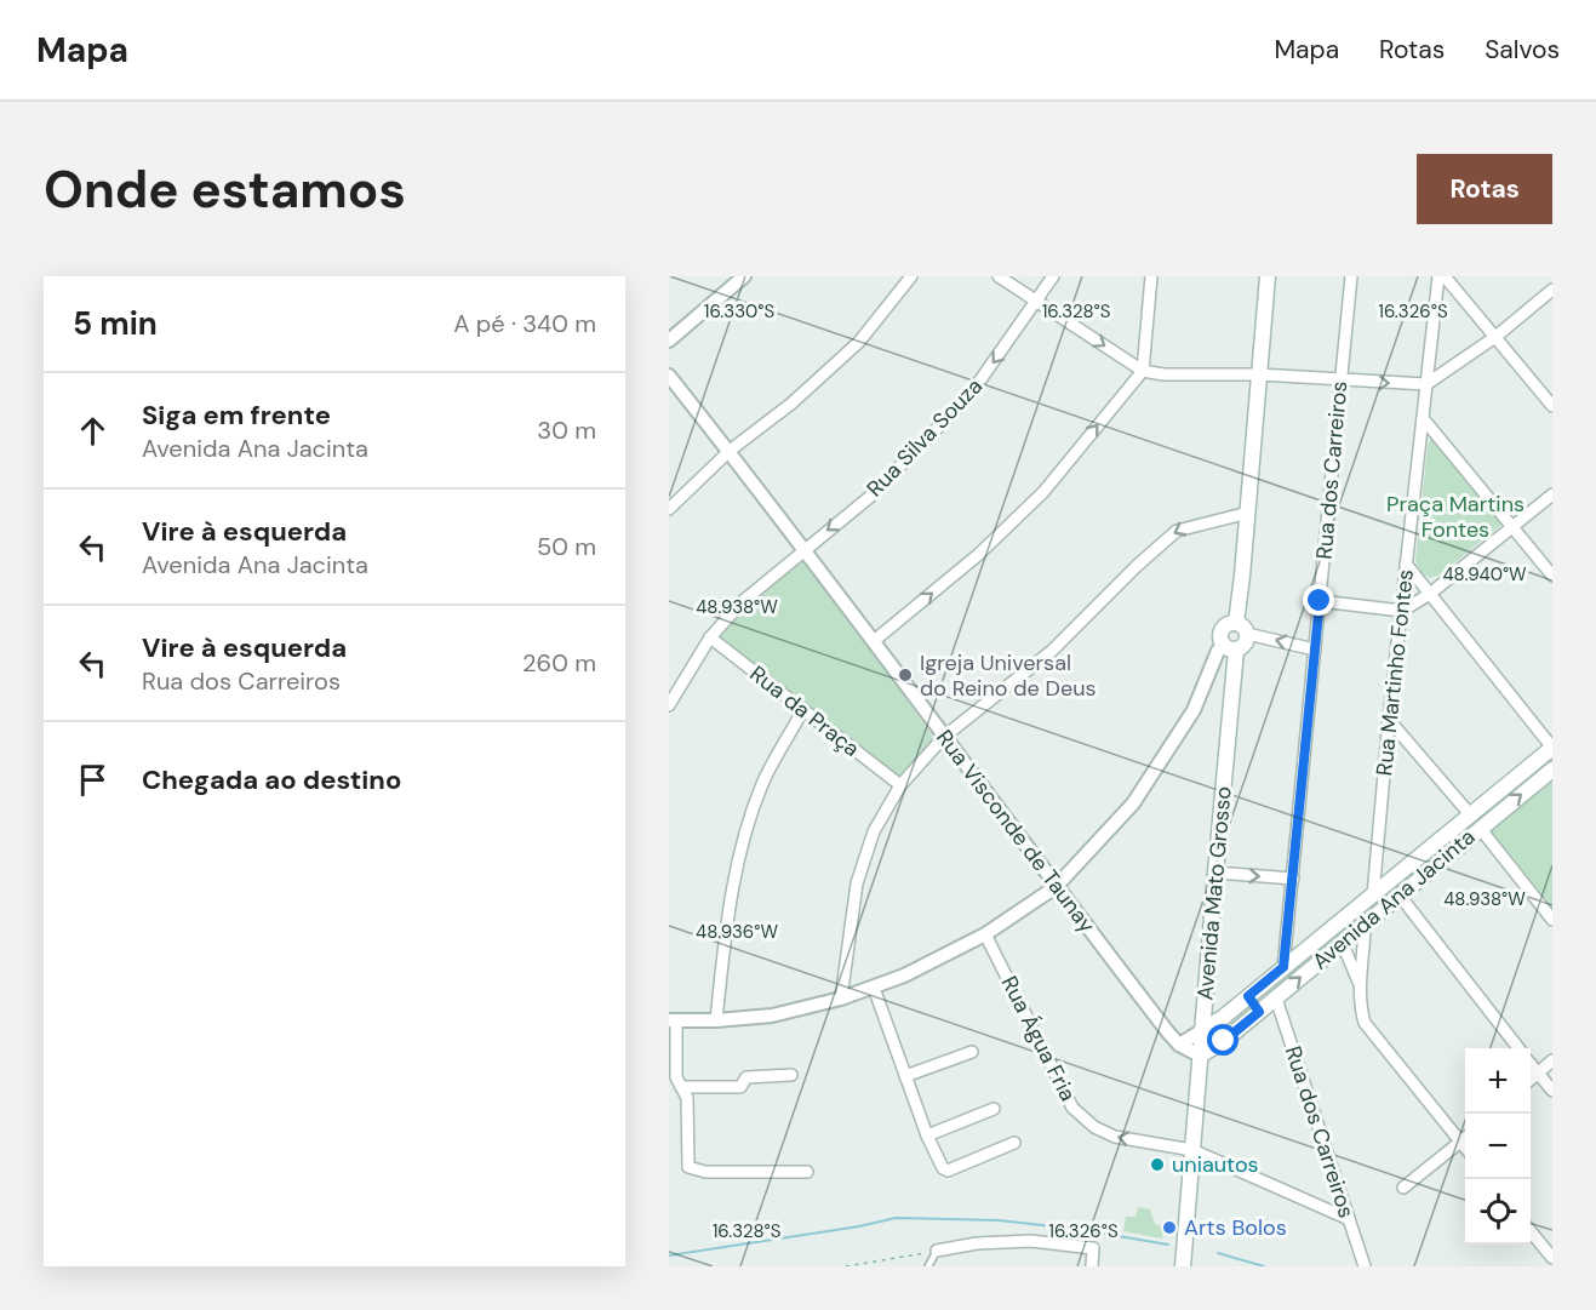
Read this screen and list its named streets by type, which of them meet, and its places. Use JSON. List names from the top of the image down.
{
  "streets": {
    "main road": ["Avenida Mato Grosso", "Avenida Ana Jacinta"],
    "street": [
      "Rua Silva Souza",
      "Rua dos Carreiros",
      "Rua Martinho Fontes",
      "Rua da Praça",
      "Rua Visconde de Taunay",
      "Rua Água Fria"
    ]
  },
  "crossings": [
    ["Rua Silva Souza", "Rua da Praça"],
    ["Rua Silva Souza", "Rua Visconde de Taunay"],
    ["Rua dos Carreiros", "Avenida Ana Jacinta"],
    ["Rua dos Carreiros", "Rua Água Fria"],
    ["Rua Martinho Fontes", "Avenida Ana Jacinta"],
    ["Rua Visconde de Taunay", "Avenida Mato Grosso"],
    ["Rua Visconde de Taunay", "Avenida Ana Jacinta"],
    ["Avenida Mato Grosso", "Avenida Ana Jacinta"],
    ["Avenida Mato Grosso", "Rua Água Fria"]
  ],
  "one_way": ["Rua Silva Souza", "Rua Água Fria"],
  "parks": ["Praça Martins Fontes"],
  "places": ["Igreja Universal do Reino de Deus", "uniautos", "Arts Bolos"],
  "page": {
    "header": "Mapa",
    "nav": ["Mapa", "Rotas", "Salvos"],
    "buttons": "Rotas",
    "title": "Onde estamos",
    "heading": ["5 min", "A pé · 340 m"],
    "list": [
      ["Siga em frente", "Avenida Ana Jacinta", "30 m"],
      ["Vire à esquerda", "Avenida Ana Jacinta", "50 m"],
      ["Vire à esquerda", "Rua dos Carreiros", "260 m"],
      "Chegada ao destino"
    ],
    "map_buttons": ["+", "−"]
  },
  "coordinates": [
    "16.330°S",
    "16.328°S",
    "16.326°S",
    "48.940°W",
    "48.938°W",
    "48.936°W"
  ]
}
